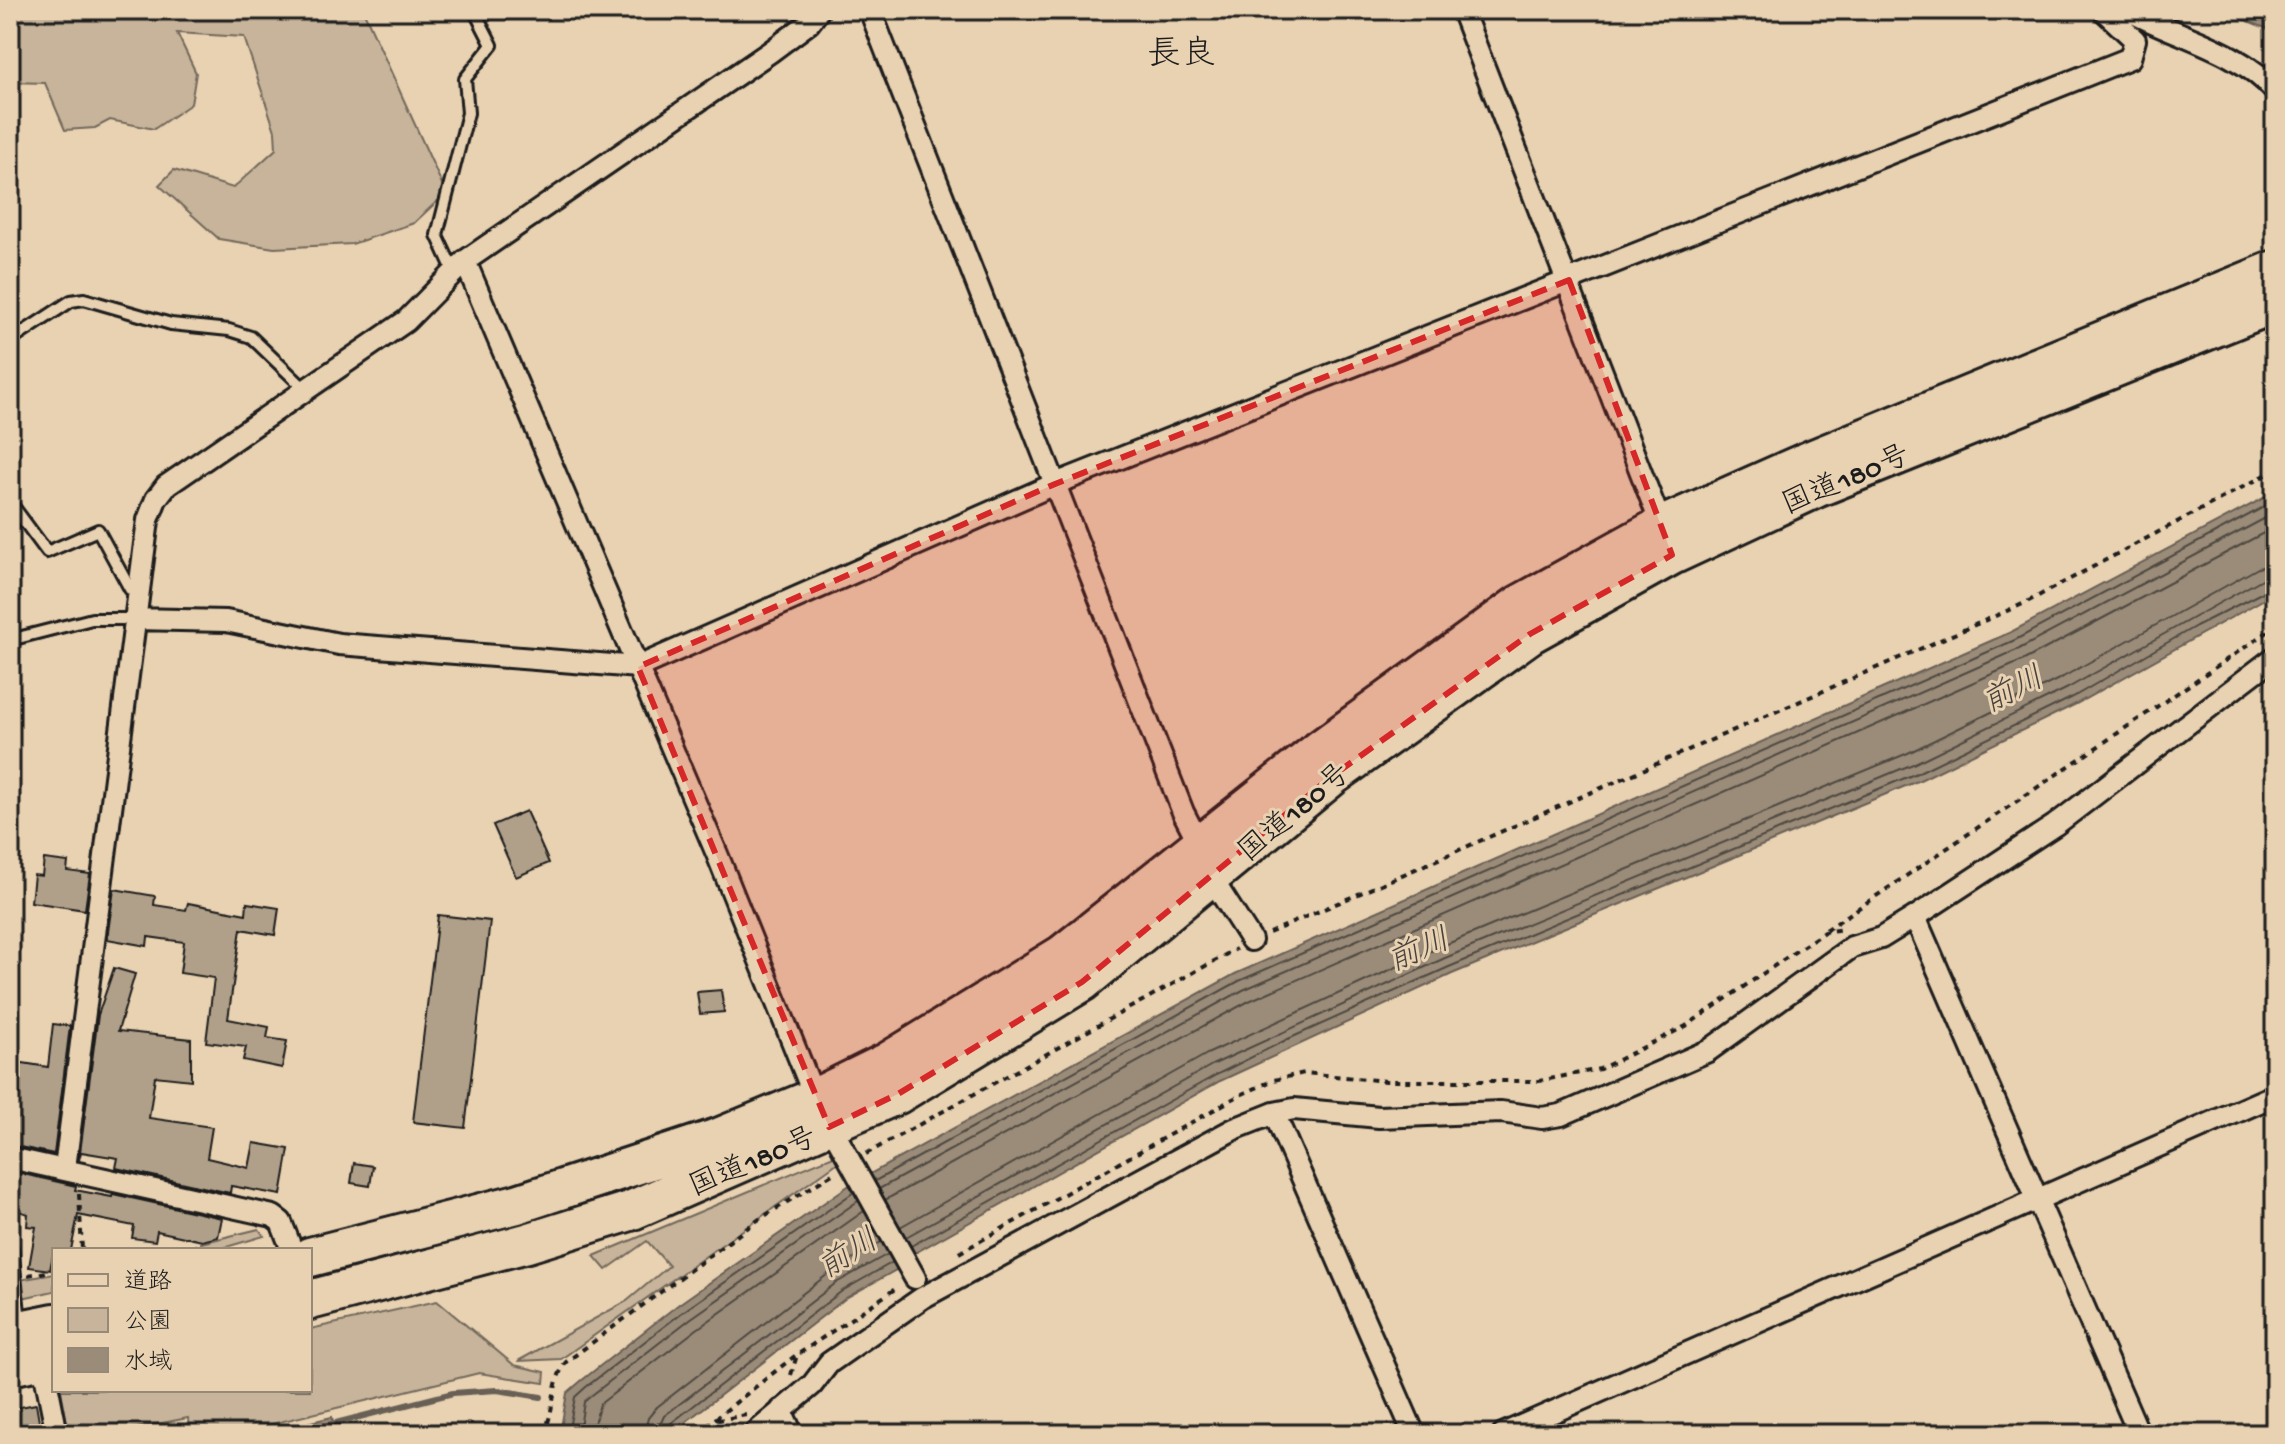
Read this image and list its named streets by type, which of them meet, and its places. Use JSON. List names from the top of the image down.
{
  "streets": {
    "highway": ["国道180号"]
  },
  "districts": ["長良"],
  "water": ["前川"],
  "legend": ["道路", "公園", "水域"]
}
